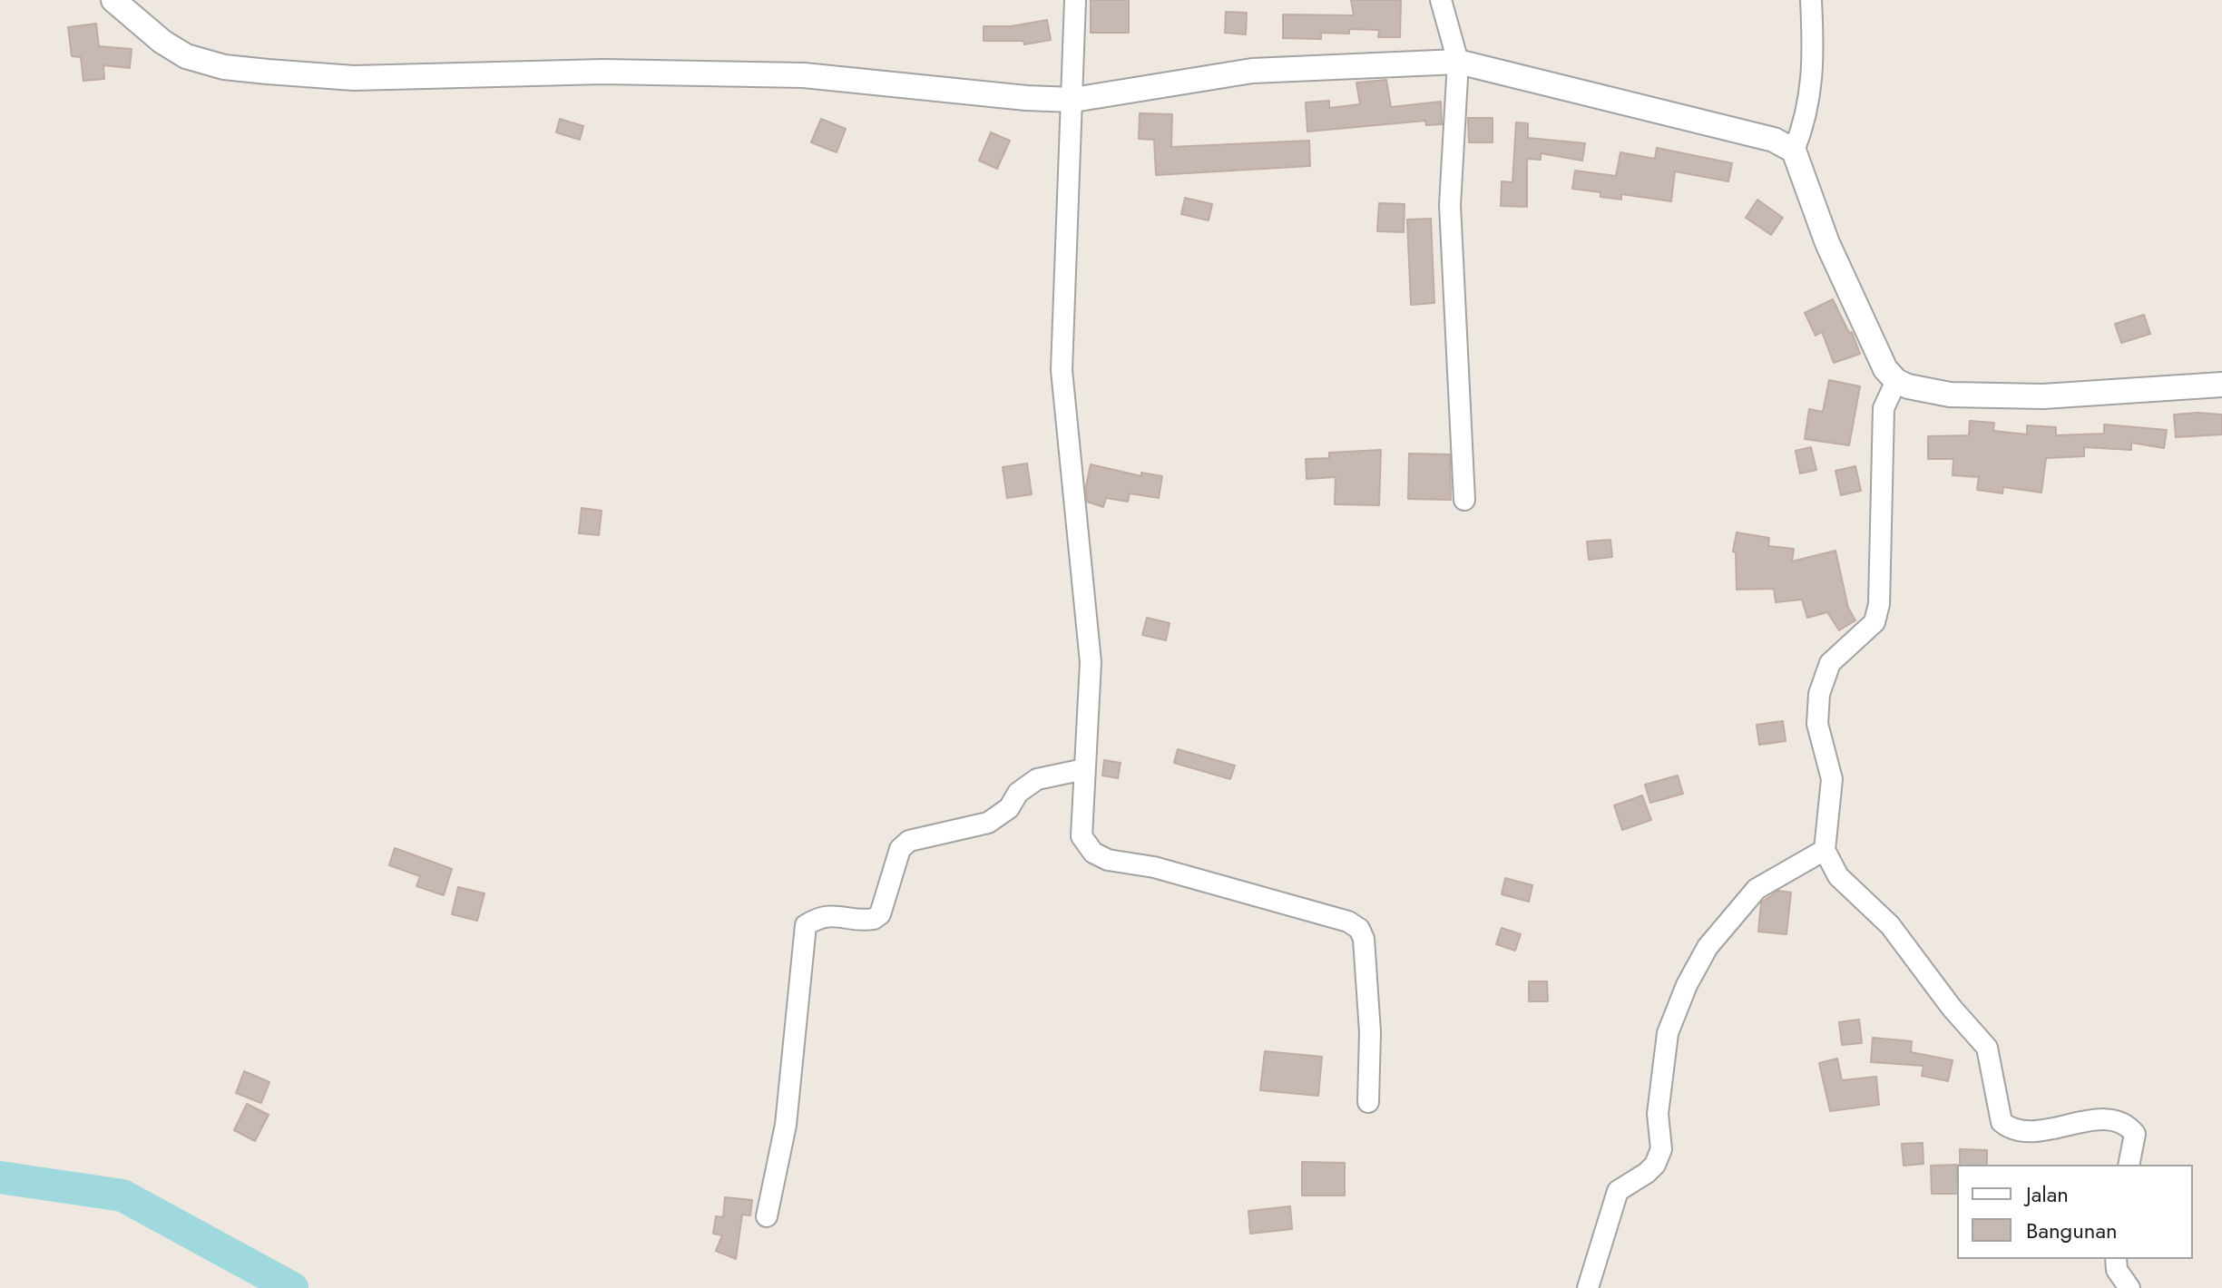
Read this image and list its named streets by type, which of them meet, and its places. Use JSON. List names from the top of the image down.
{
  "legend": ["Jalan", "Bangunan"]
}
